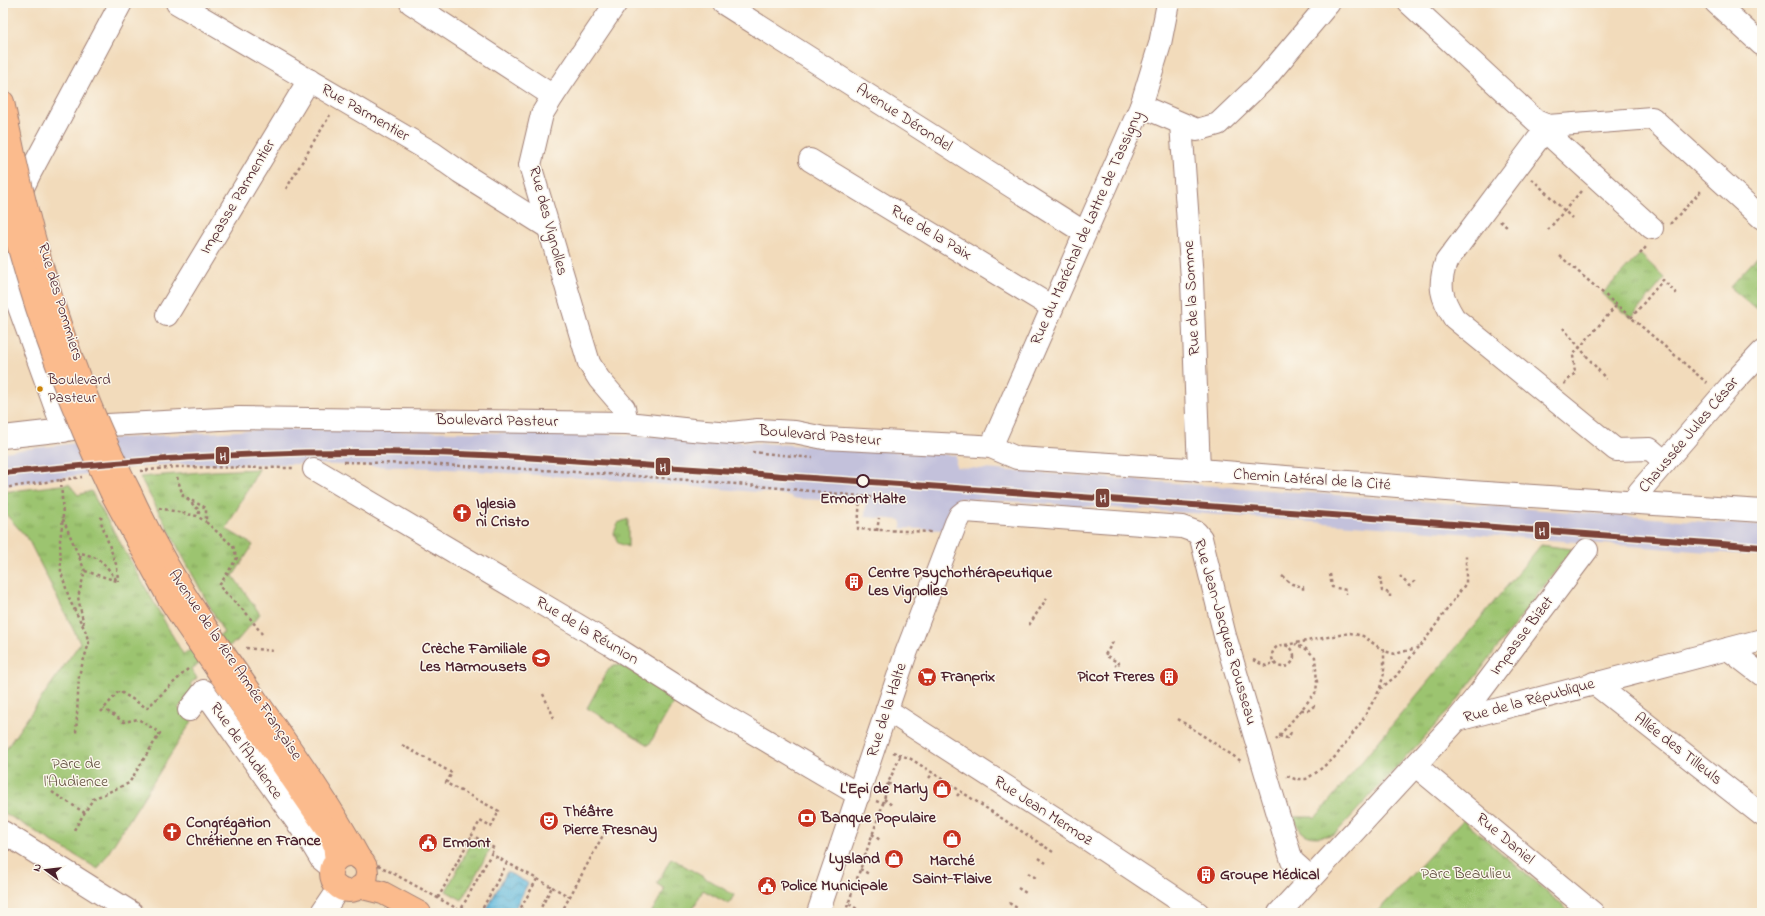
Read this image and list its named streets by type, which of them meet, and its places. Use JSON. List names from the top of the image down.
{
  "streets": {
    "main road": ["Avenue de la 1ère Armée Française"],
    "street": [
      "Rue Parmentier",
      "Avenue Dérondel",
      "Impasse Parmentier",
      "Rue des Vignolles",
      "Rue du Maréchal de Lattre de Tassigny",
      "Rue de la Paix",
      "Rue de la Somme",
      "Rue des Pommiers",
      "Boulevard Pasteur",
      "Chaussée Jules César",
      "Chemin Latéral de la Cité",
      "Rue de la Réunion",
      "Rue Jean-Jacques Rousseau",
      "Impasse Bizet",
      "Rue de la République",
      "Rue de la Halte",
      "Allée des Tilleuls",
      "Rue de l'Audience",
      "Rue Jean Mermoz",
      "Rue Daniel"
    ]
  },
  "crossings": [
    ["Rue Parmentier", "Impasse Parmentier"],
    ["Rue Parmentier", "Rue des Vignolles"],
    ["Avenue Dérondel", "Rue du Maréchal de Lattre de Tassigny"],
    ["Rue des Vignolles", "Boulevard Pasteur"],
    ["Rue du Maréchal de Lattre de Tassigny", "Rue de la Paix"],
    ["Rue du Maréchal de Lattre de Tassigny", "Boulevard Pasteur"],
    ["Rue du Maréchal de Lattre de Tassigny", "Chemin Latéral de la Cité"],
    ["Rue de la Somme", "Chemin Latéral de la Cité"],
    ["Rue des Pommiers", "Boulevard Pasteur"],
    ["Boulevard Pasteur", "Chemin Latéral de la Cité"],
    ["Chaussée Jules César", "Chemin Latéral de la Cité"],
    ["Rue de la Réunion", "Rue de la Halte"],
    ["Rue Jean-Jacques Rousseau", "Rue de la République"],
    ["Rue Jean-Jacques Rousseau", "Rue de la Halte"],
    ["Impasse Bizet", "Rue de la République"],
    ["Avenue de la 1ère Armée Française", "Rue de l'Audience"],
    ["Rue de la République", "Allée des Tilleuls"],
    ["Rue de la République", "Rue Daniel"],
    ["Rue de la Halte", "Rue Jean Mermoz"]
  ],
  "parks": ["Parc de l'Audience", "Parc Beaulieu"],
  "places": {
    "other": ["Boulevard Pasteur", "Ermont Halte"],
    "church": ["Iglesia ni Cristo", "Congrégation Chrétienne en France"],
    "building": ["Centre Psychothérapeutique Les Vignolles", "Picot Freres", "Groupe Médical"],
    "school or university": ["Crèche Familiale Les Marmousets"],
    "supermarket": ["Franprix"],
    "shop": ["L'Epi de Marly", "Marché Saint-Flaive", "Lysland"],
    "bank": ["Banque Populaire"],
    "theatre": ["Théâtre Pierre Fresnay"],
    "public building": ["Ermont", "Police Municipale"]
  },
  "lines": ["transit line H"],
  "north": "left"
}
